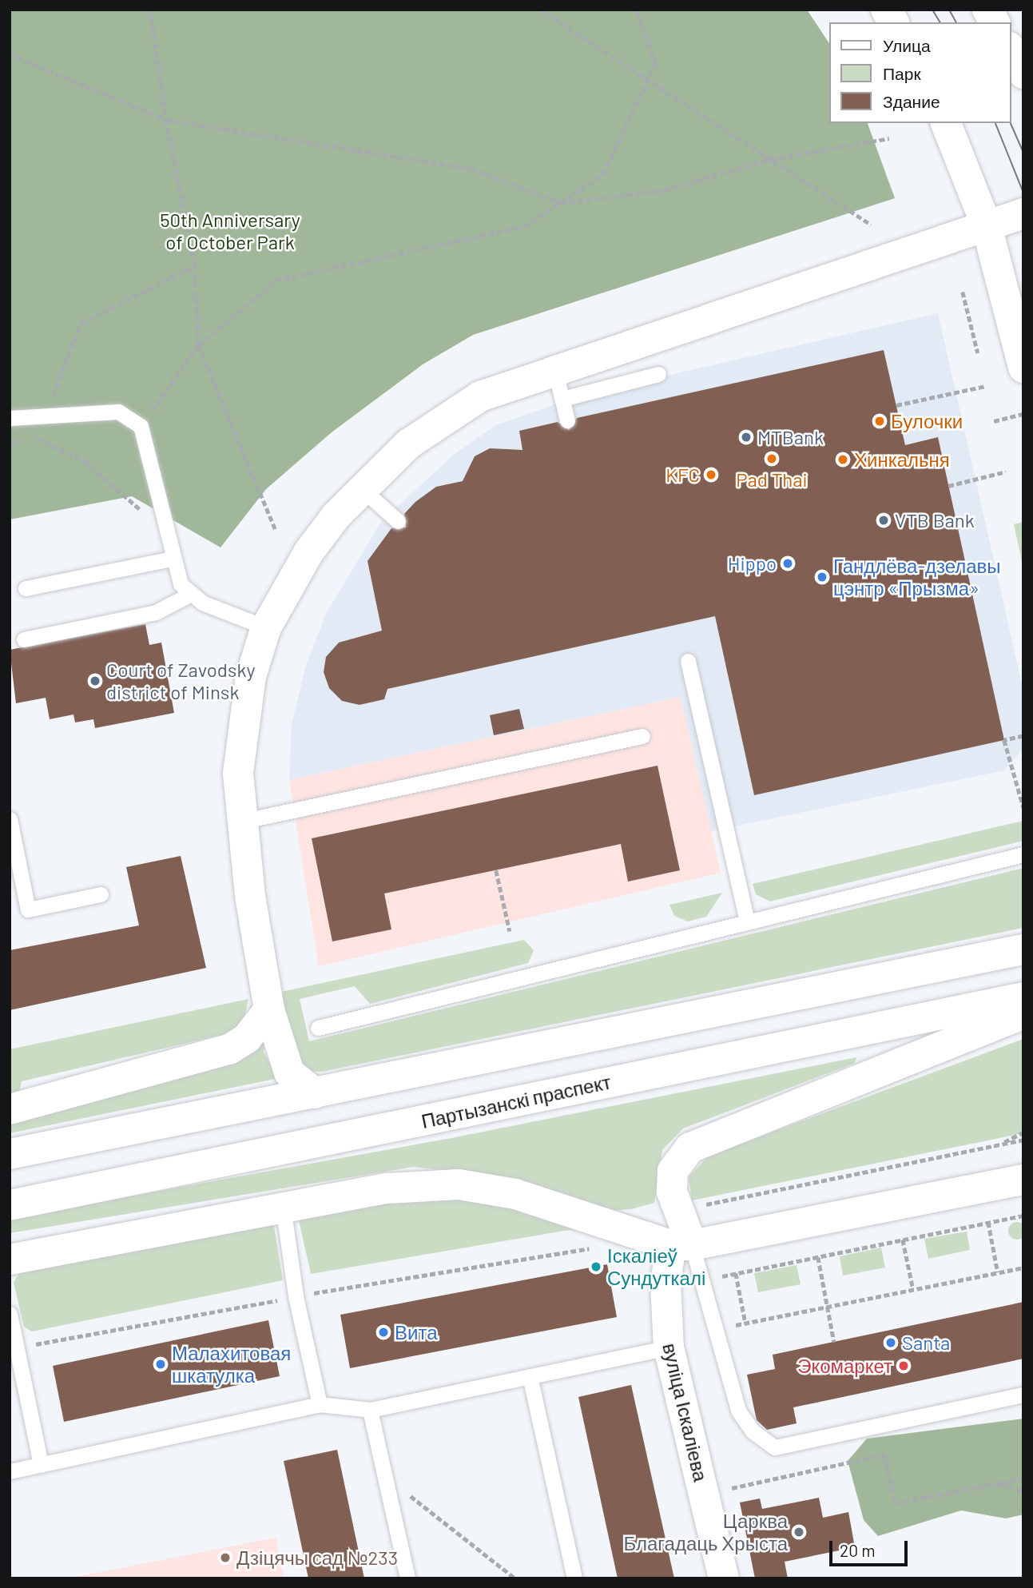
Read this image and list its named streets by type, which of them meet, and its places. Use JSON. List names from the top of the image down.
{
  "streets": {
    "main road": ["Партызанскі праспект", "вуліца Іскаліева"]
  },
  "parks": ["50th Anniversary of October Park"],
  "places": [
    "Булочки",
    "MTBank",
    "Pad Thai",
    "Хинкальня",
    "KFC",
    "VTB Bank",
    "Hippo",
    "Гандлёва-дзелавы цэнтр «Прызма»",
    "Court of Zavodsky district of Minsk",
    "Іскаліеў Сундуткалі",
    "Вита",
    "Santa",
    "Малахитовая шкатулка",
    "Экомаркет",
    "Царква Благадаць Хрыста",
    "Дзіцячы сад №233"
  ],
  "legend": ["Улица", "Парк", "Здание"],
  "scale_bar": "20 m"
}
